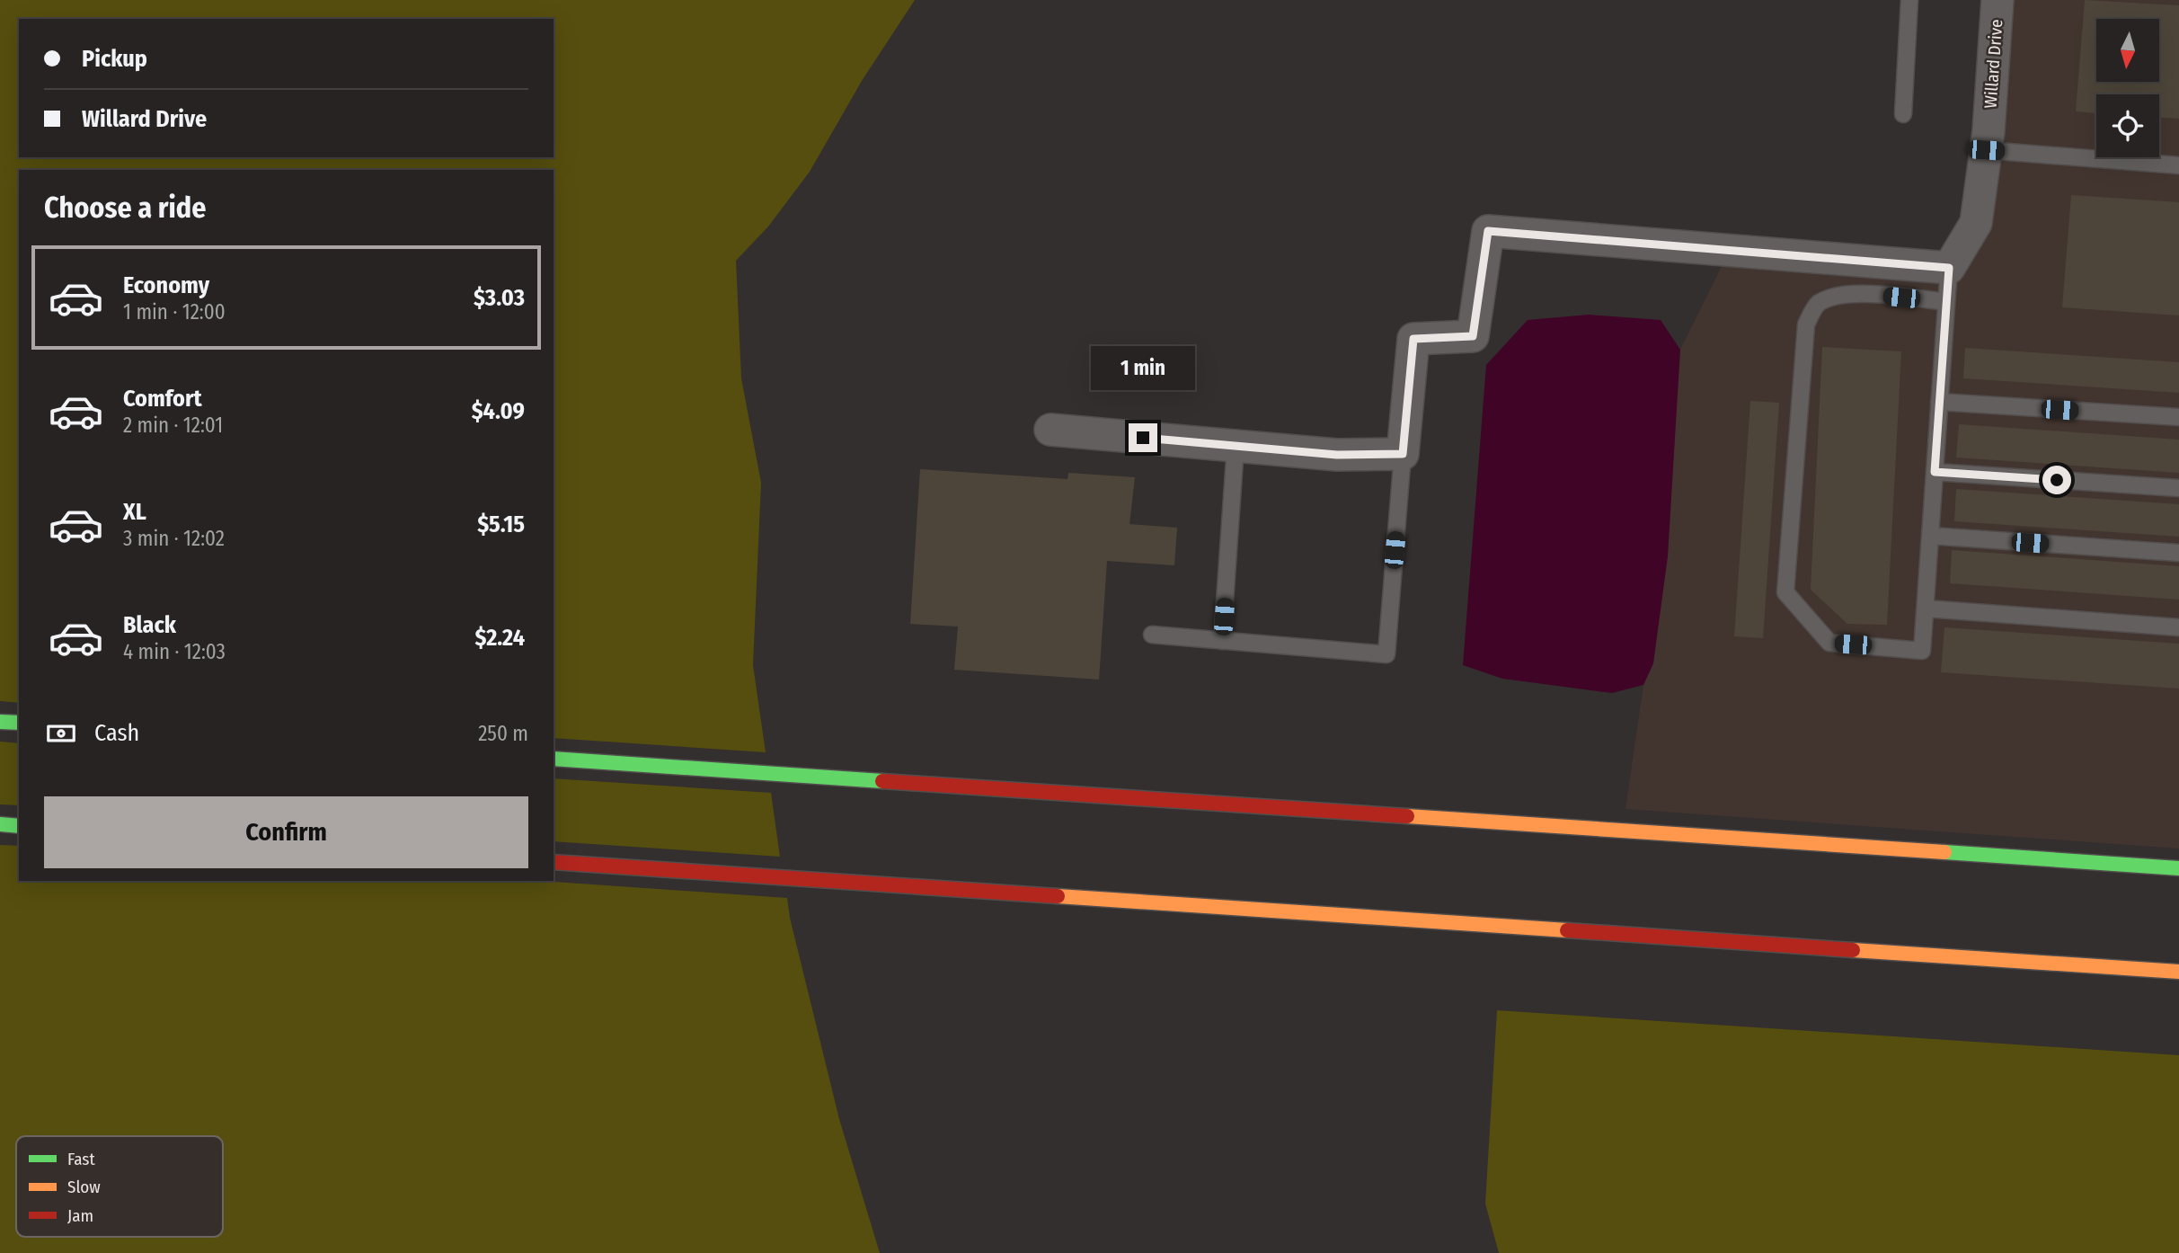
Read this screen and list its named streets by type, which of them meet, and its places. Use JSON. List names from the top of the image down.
{
  "streets": {
    "street": ["Willard Drive"]
  },
  "legend": ["Fast", "Slow", "Jam"],
  "north": "bottom",
  "page": {
    "banner": ["Pickup", "Willard Drive"],
    "heading": "Choose a ride",
    "list": [
      {
        "name": "Economy",
        "note": "1 min · 12:00",
        "value": "$3.03"
      },
      {
        "name": "Comfort",
        "note": "2 min · 12:01",
        "value": "$4.09"
      },
      {
        "name": "XL",
        "note": "3 min · 12:02",
        "value": "$5.15"
      },
      {
        "name": "Black",
        "note": "4 min · 12:03",
        "value": "$2.24"
      }
    ],
    "bubble": "1 min",
    "pay": ["Cash", "250 m"],
    "buttons": "Confirm"
  }
}
